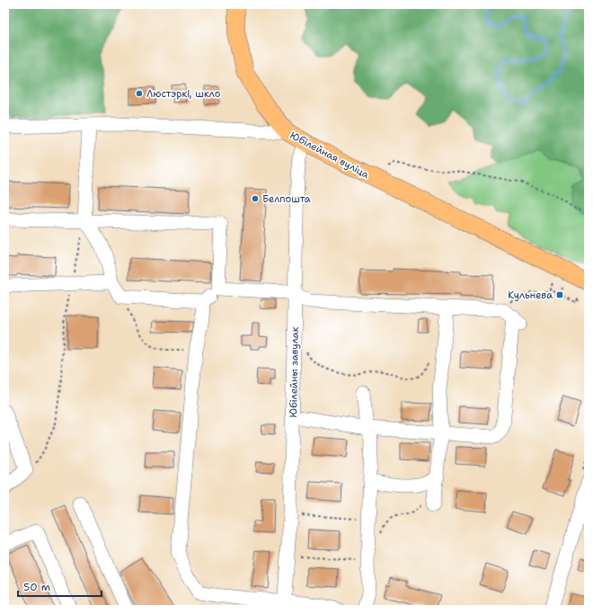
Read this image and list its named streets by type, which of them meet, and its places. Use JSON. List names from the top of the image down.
{
  "streets": {
    "main road": ["Юбілейная вуліца"],
    "street": ["Юбілейны завулак"]
  },
  "crossings": [
    ["Юбілейная вуліца", "Юбілейны завулак"]
  ],
  "places": {
    "other": ["Люстэркі, шкло", "Белпошта"],
    "transit": ["Кульнева"]
  },
  "scale_bar": "50 m"
}
